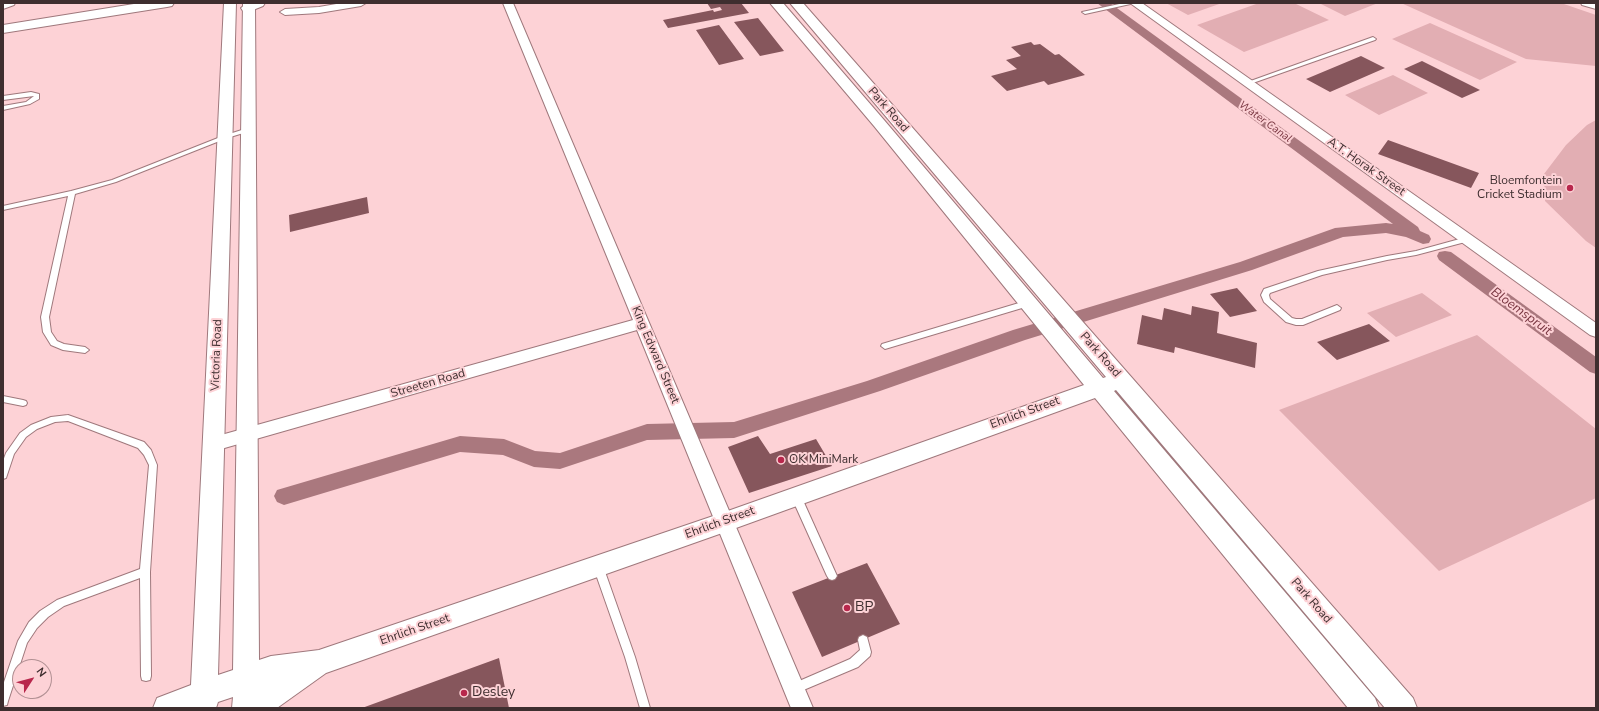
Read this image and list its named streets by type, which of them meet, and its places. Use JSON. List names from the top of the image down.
{
  "streets": {
    "street": [
      "Park Road",
      "A.T. Horak Street",
      "Victoria Road",
      "King Edward Street",
      "Streeten Road",
      "Ehrlich Street"
    ]
  },
  "crossings": [
    ["Park Road", "Ehrlich Street"],
    ["Victoria Road", "Streeten Road"],
    ["Victoria Road", "Ehrlich Street"],
    ["King Edward Street", "Streeten Road"],
    ["King Edward Street", "Ehrlich Street"]
  ],
  "water": ["Water Canal", "Bloemspruit"],
  "places": [
    "Bloemfontein Cricket Stadium",
    "OK MiniMark",
    "BP",
    "Desley"
  ],
  "north": "top right"
}
